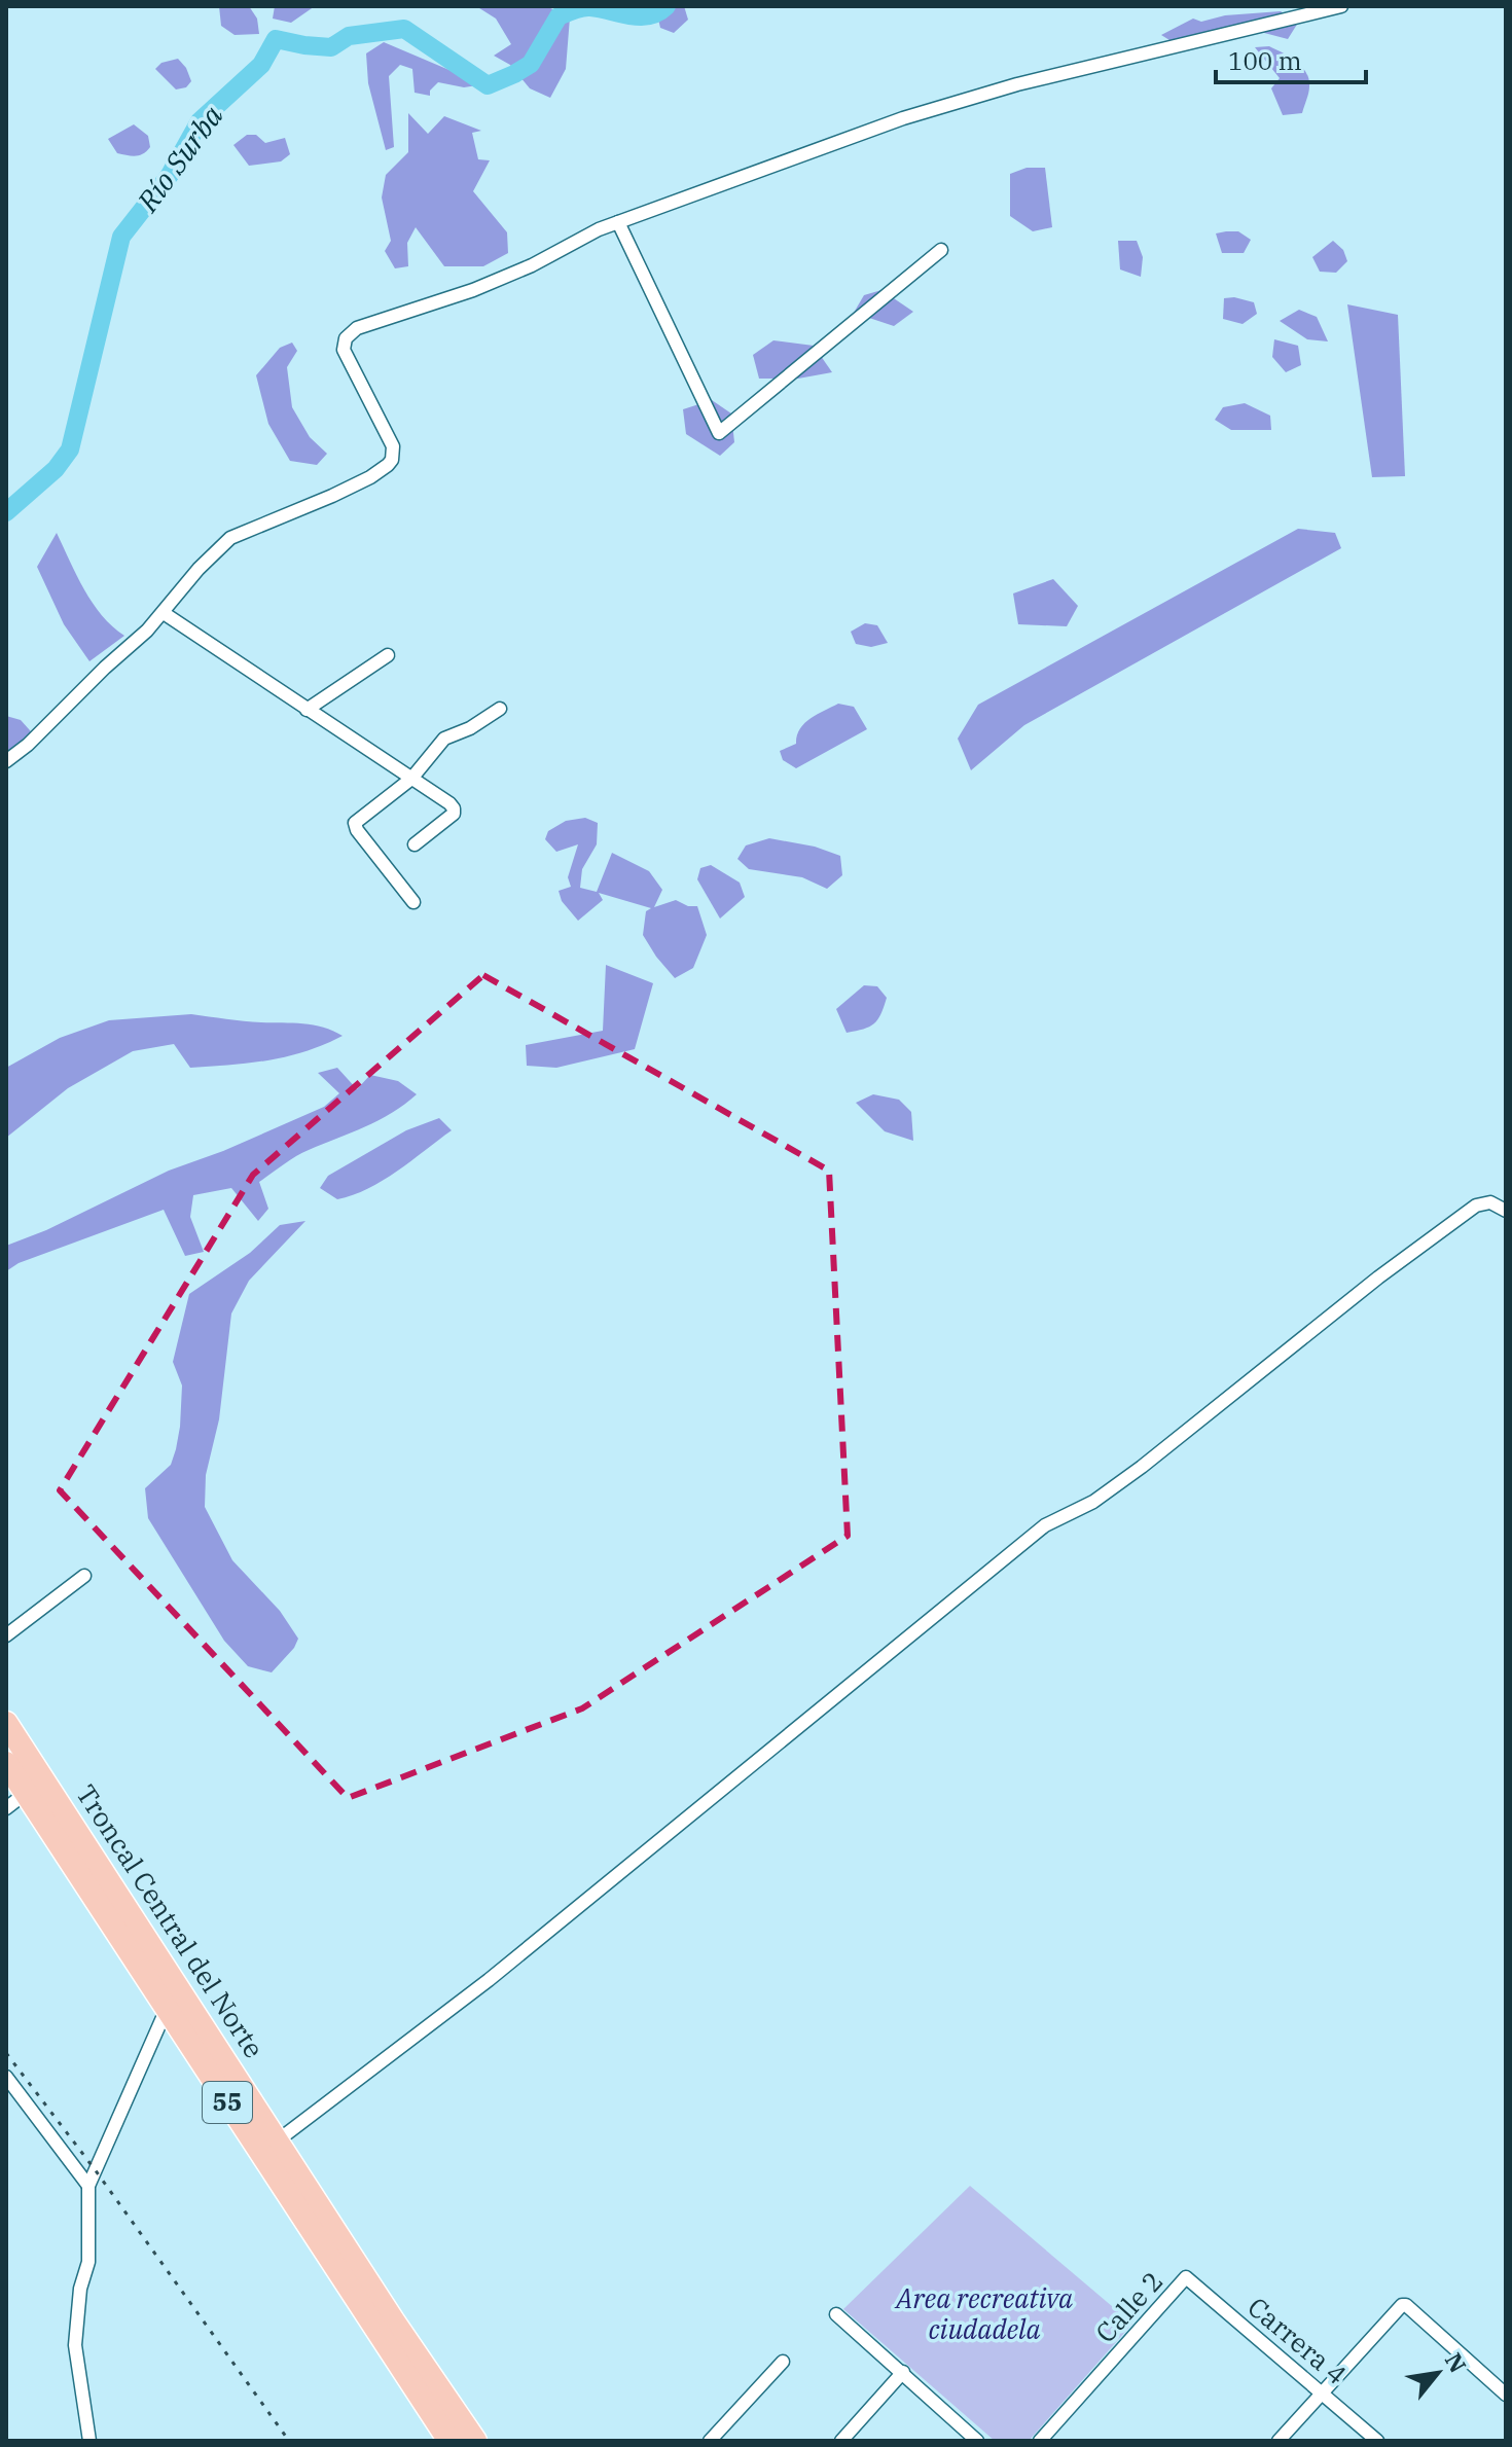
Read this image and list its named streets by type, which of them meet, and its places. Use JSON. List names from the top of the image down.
{
  "streets": {
    "highway": ["Troncal Central del Norte", "55"],
    "street": ["Calle 2", "Carrera 4"]
  },
  "crossings": [
    ["Calle 2", "Carrera 4"]
  ],
  "water": ["Río Surba"],
  "parks": ["Area recreativa ciudadela"],
  "scale_bar": "100 m",
  "north": "top right"
}
